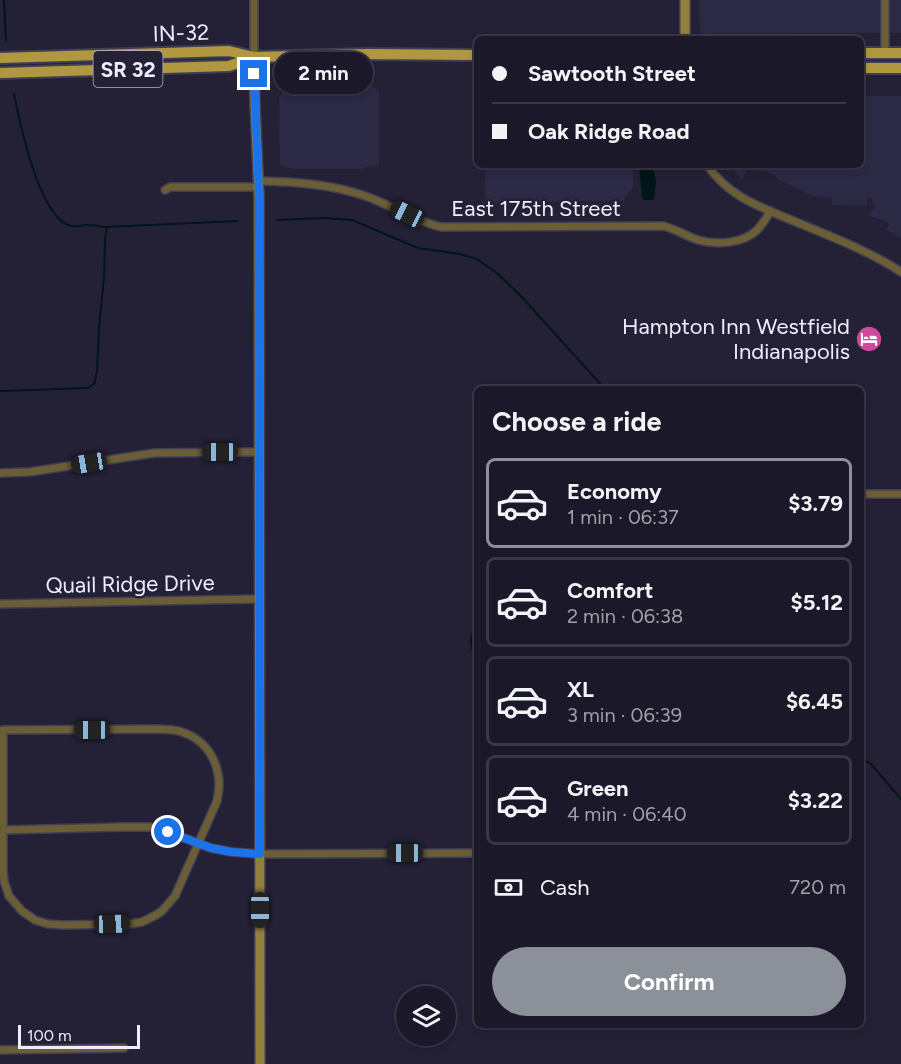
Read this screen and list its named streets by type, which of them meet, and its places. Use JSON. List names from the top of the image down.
{
  "streets": {
    "main road": ["IN-32", "SR 32"],
    "street": ["East 175th Street", "Quail Ridge Drive"]
  },
  "places": {
    "hotel": ["Hampton Inn Westfield Indianapolis"]
  },
  "scale_bar": "100 m",
  "page": {
    "banner": ["Sawtooth Street", "Oak Ridge Road"],
    "bubble": "2 min",
    "heading": "Choose a ride",
    "list": [
      {
        "name": "Economy",
        "note": "1 min · 06:37",
        "value": "$3.79"
      },
      {
        "name": "Comfort",
        "note": "2 min · 06:38",
        "value": "$5.12"
      },
      {
        "name": "XL",
        "note": "3 min · 06:39",
        "value": "$6.45"
      },
      {
        "name": "Green",
        "note": "4 min · 06:40",
        "value": "$3.22"
      }
    ],
    "pay": ["Cash", "720 m"],
    "buttons": "Confirm",
    "scale": "100 m"
  }
}
